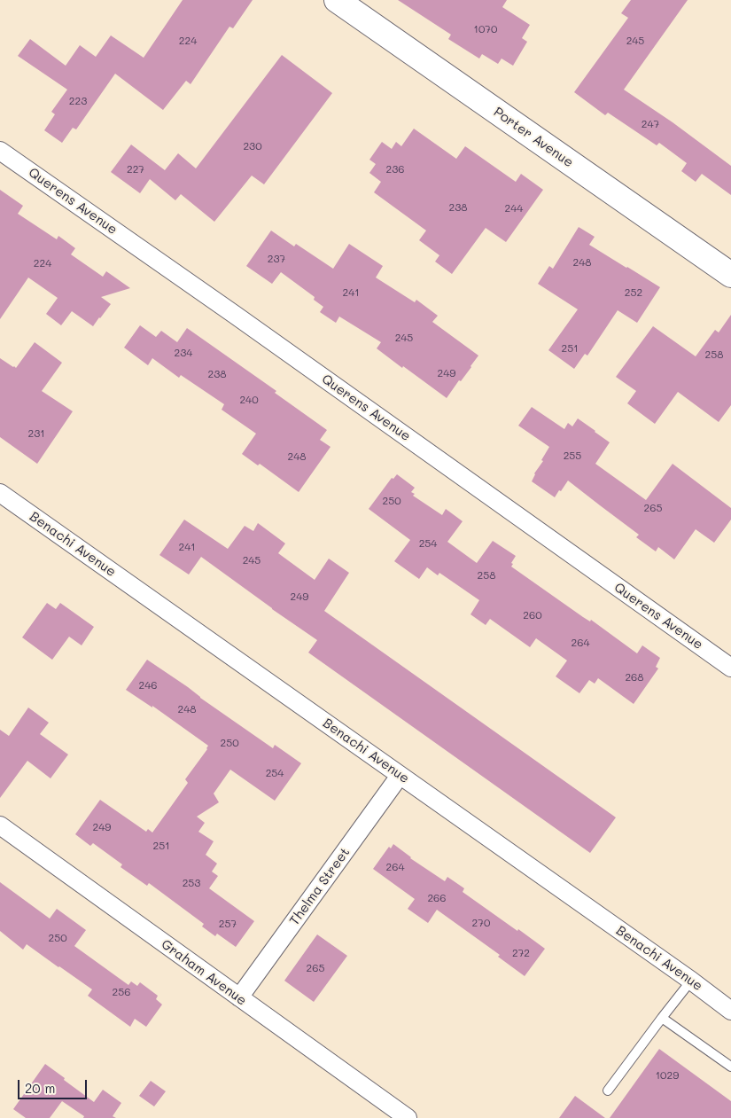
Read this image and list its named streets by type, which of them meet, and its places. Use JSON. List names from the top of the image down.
{
  "streets": {
    "main road": ["Porter Avenue"],
    "street": [
      "Querens Avenue",
      "Benachi Avenue",
      "Thelma Street",
      "Graham Avenue"
    ]
  },
  "crossings": [
    ["Benachi Avenue", "Thelma Street"],
    ["Thelma Street", "Graham Avenue"]
  ],
  "house_numbers": [
    "1070",
    "224",
    "245",
    "223",
    "247",
    "230",
    "227",
    "236",
    "238",
    "244",
    "237",
    "248",
    "224",
    "241",
    "252",
    "245",
    "251",
    "234",
    "258",
    "249",
    "238",
    "240",
    "231",
    "255",
    "248",
    "250",
    "265",
    "254",
    "241",
    "245",
    "258",
    "249",
    "260",
    "264",
    "268",
    "246",
    "248",
    "250",
    "254",
    "249",
    "251",
    "264",
    "253",
    "266",
    "270",
    "257",
    "250",
    "272",
    "265",
    "256",
    "1029"
  ],
  "scale_bar": "20 m"
}
